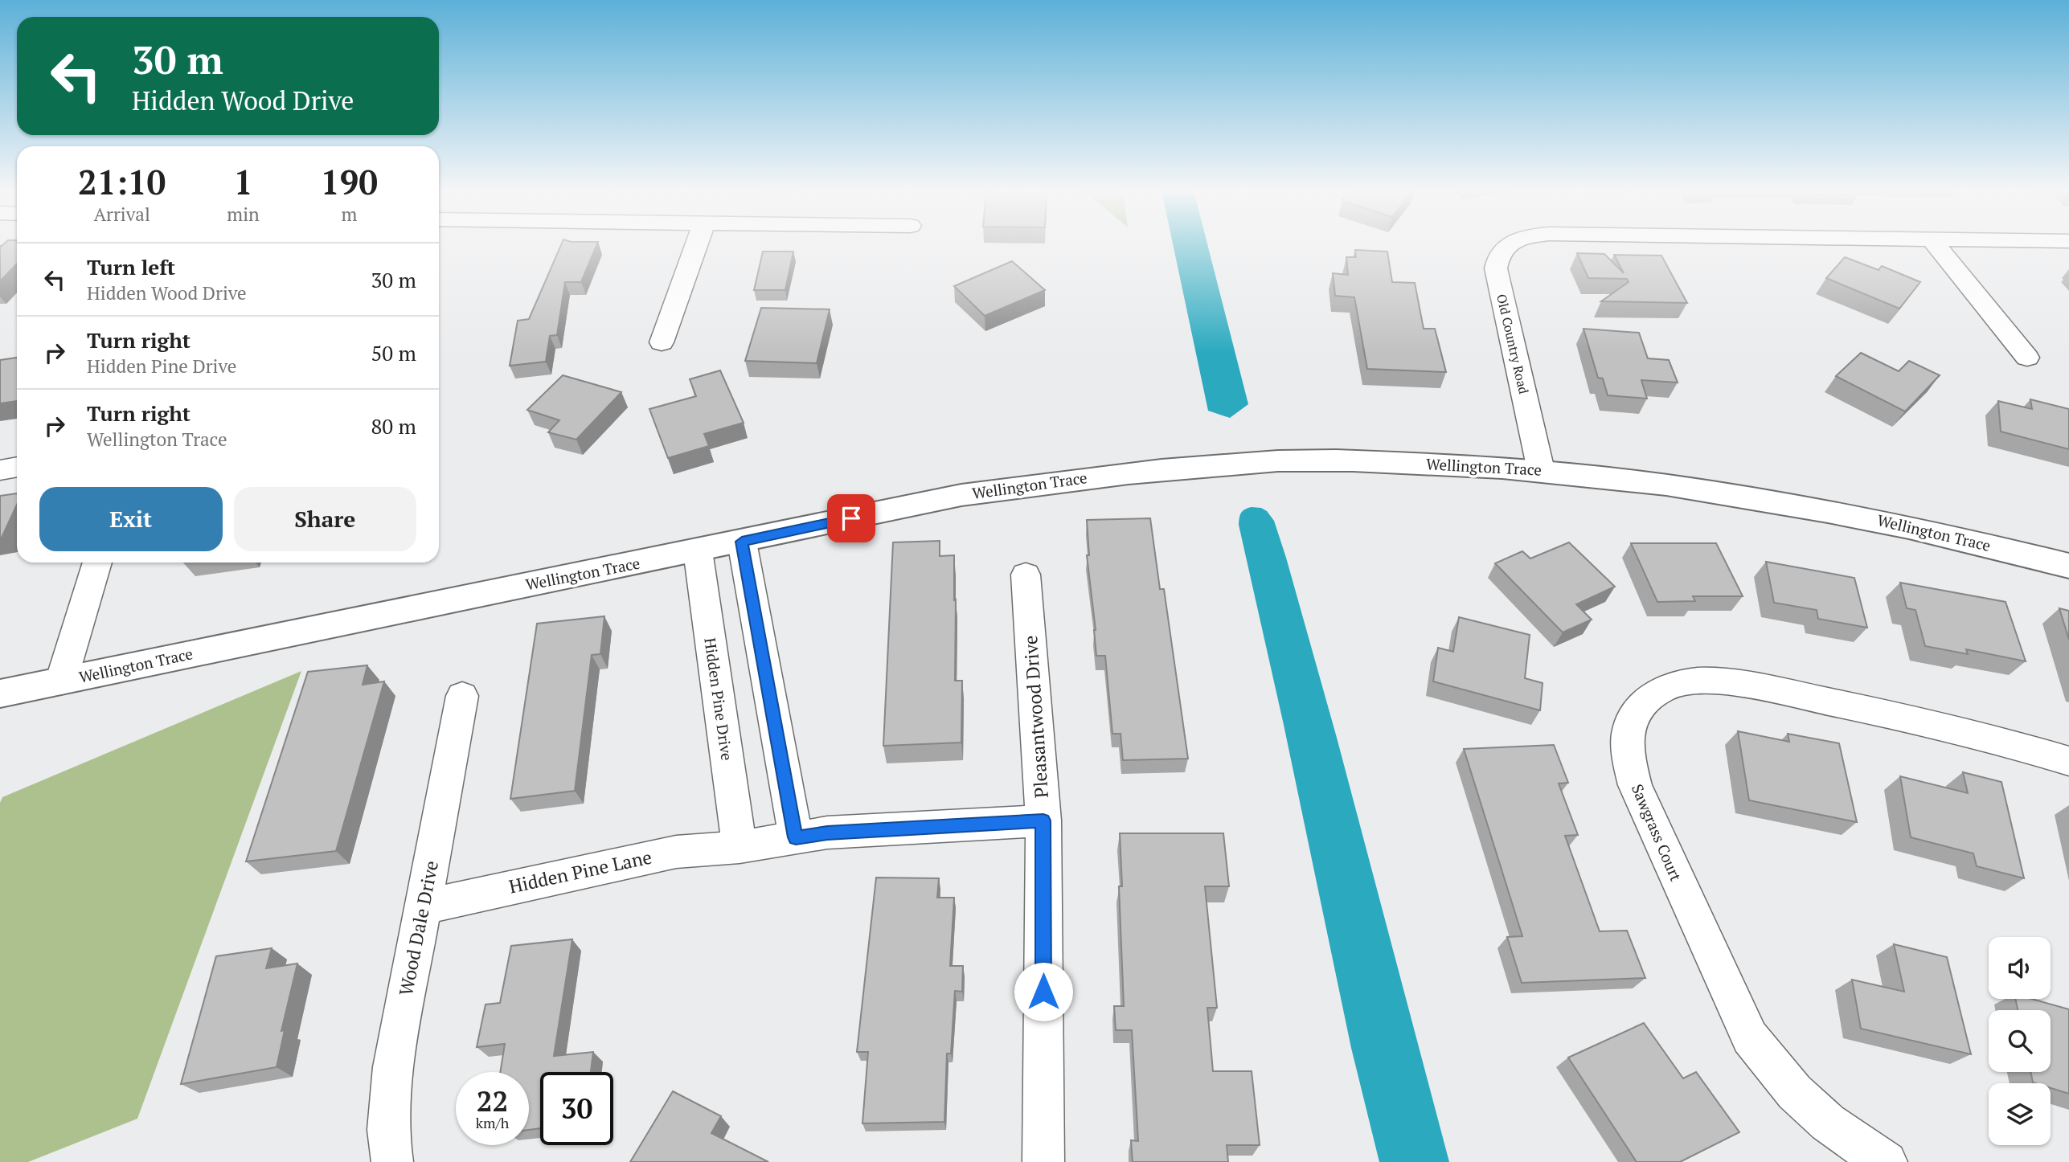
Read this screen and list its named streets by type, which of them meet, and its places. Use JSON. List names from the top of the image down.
{
  "streets": {
    "street": [
      "Old Country Road",
      "Wellington Trace",
      "Hidden Pine Drive",
      "Pleasantwood Drive",
      "Sawgrass Court",
      "Hidden Pine Lane",
      "Wood Dale Drive"
    ]
  },
  "crossings": [
    ["Old Country Road", "Wellington Trace"],
    ["Wellington Trace", "Hidden Pine Drive"],
    ["Hidden Pine Drive", "Hidden Pine Lane"],
    ["Pleasantwood Drive", "Hidden Pine Lane"],
    ["Hidden Pine Lane", "Wood Dale Drive"]
  ],
  "page": {
    "turn": ["30 m", "Hidden Wood Drive"],
    "eta": [
      "21:10",
      "Arrival",
      "1",
      "min",
      "190",
      "m"
    ],
    "list": [
      {
        "name": "Turn left",
        "note": "Hidden Wood Drive",
        "value": "30 m"
      },
      {
        "name": "Turn right",
        "note": "Hidden Pine Drive",
        "value": "50 m"
      },
      {
        "name": "Turn right",
        "note": "Wellington Trace",
        "value": "80 m"
      }
    ],
    "buttons": ["Exit", "Share"],
    "speed": "22 km/h",
    "limit": "30"
  }
}
